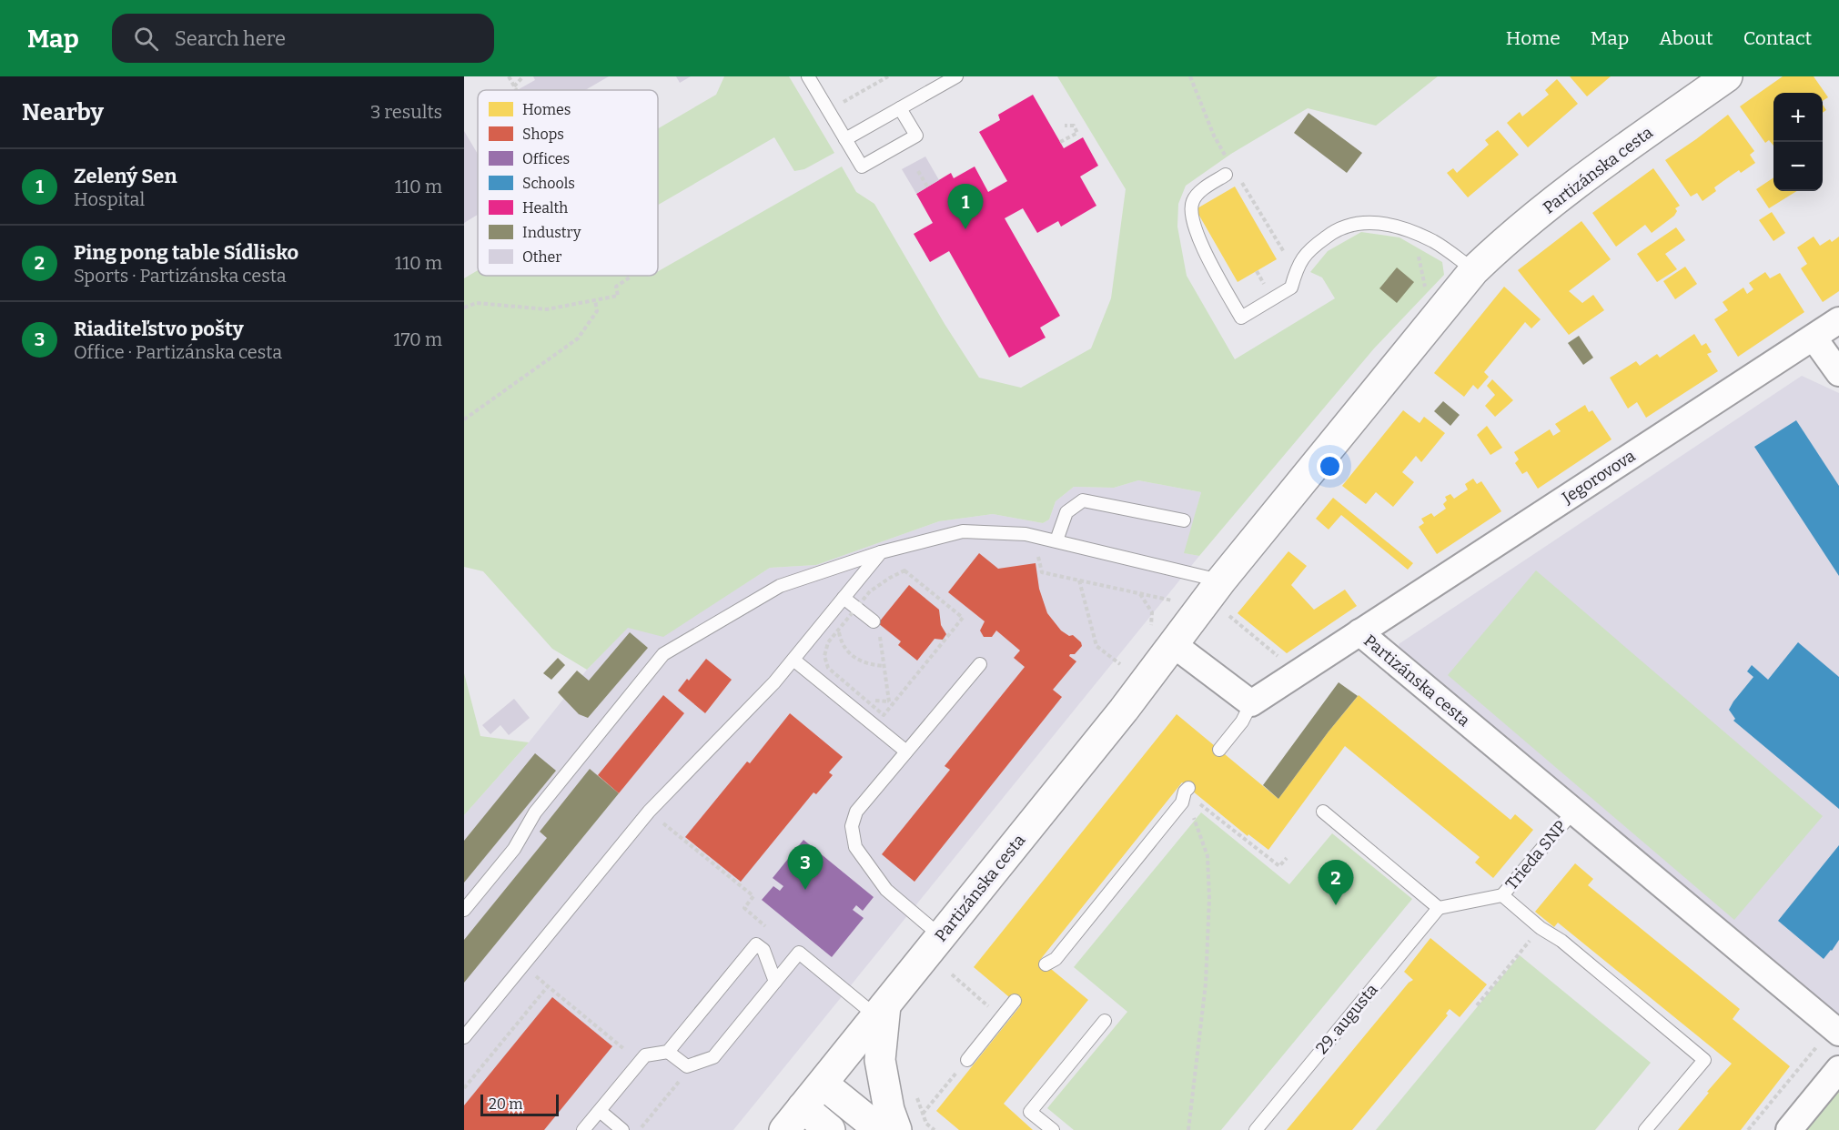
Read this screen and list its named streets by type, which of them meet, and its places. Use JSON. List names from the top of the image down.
{
  "streets": {
    "street": ["Partizánska cesta", "Jegorovova", "Trieda SNP"],
    "lane": ["29. augusta"]
  },
  "crossings": [
    ["Partizánska cesta", "Jegorovova"],
    ["Partizánska cesta", "Trieda SNP"]
  ],
  "legend": [
    "Homes",
    "Shops",
    "Offices",
    "Schools",
    "Health",
    "Industry",
    "Other"
  ],
  "scale_bar": "20 m",
  "page": {
    "header": "Map",
    "search": "Search here",
    "nav": [
      "Home",
      "Map",
      "About",
      "Contact"
    ],
    "heading": ["Nearby", "3 results"],
    "map_buttons": ["+", "−"],
    "list": [
      {
        "mark": "1",
        "name": "Zelený Sen",
        "note": "Hospital",
        "value": "110 m"
      },
      {
        "mark": "2",
        "name": "Ping pong table Sídlisko",
        "note": "Sports · Partizánska cesta",
        "value": "110 m"
      },
      {
        "mark": "3",
        "name": "Riaditeľstvo pošty",
        "note": "Office · Partizánska cesta",
        "value": "170 m"
      }
    ],
    "pins": ["1", "3", "2"],
    "scale": "20 m"
  }
}
